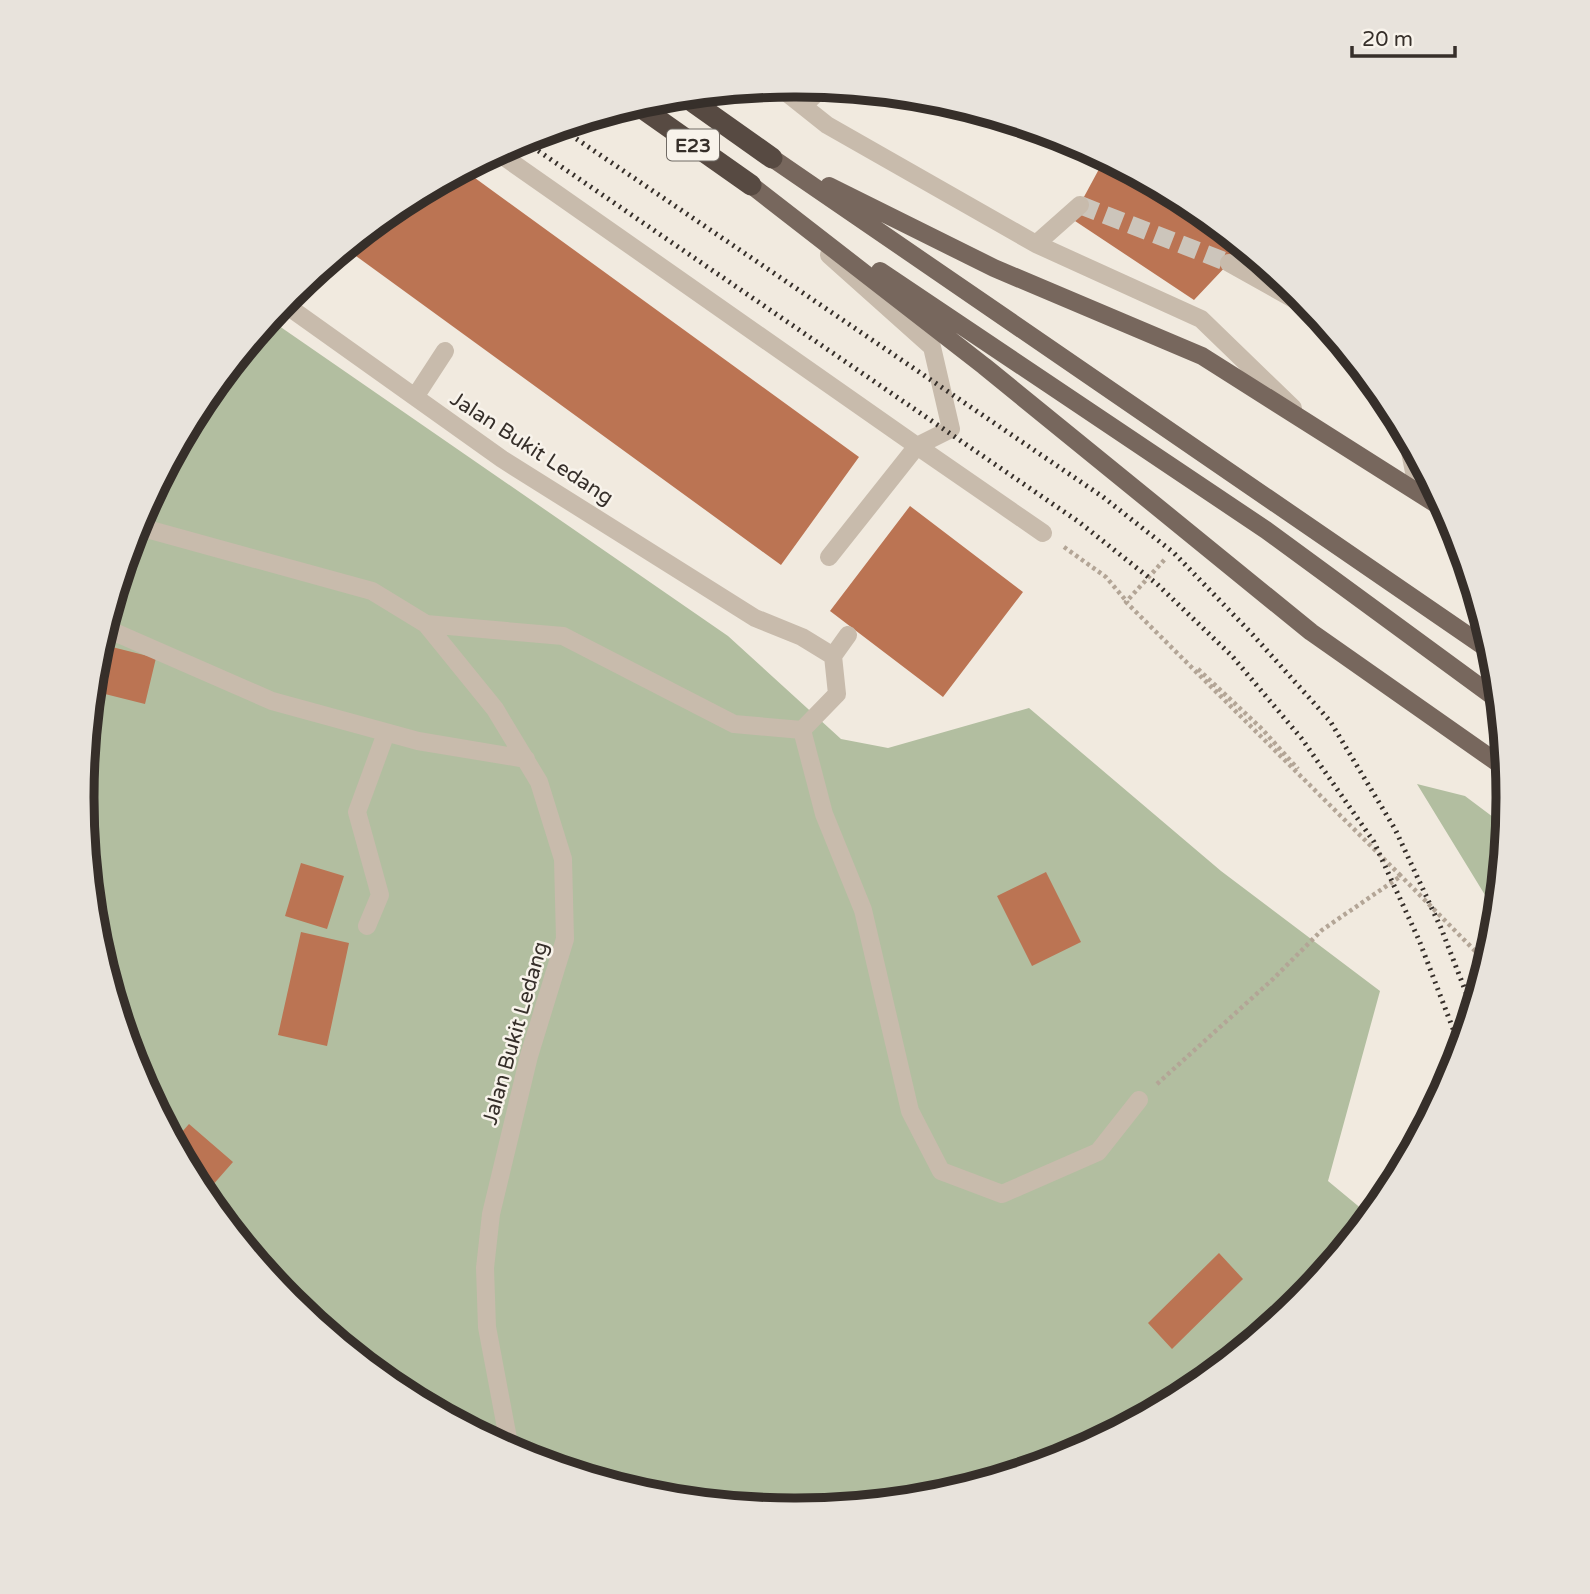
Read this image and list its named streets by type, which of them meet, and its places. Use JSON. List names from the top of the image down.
{
  "streets": {
    "highway": ["E23"],
    "street": ["Jalan Bukit Ledang"]
  },
  "scale_bar": "20 m"
}
